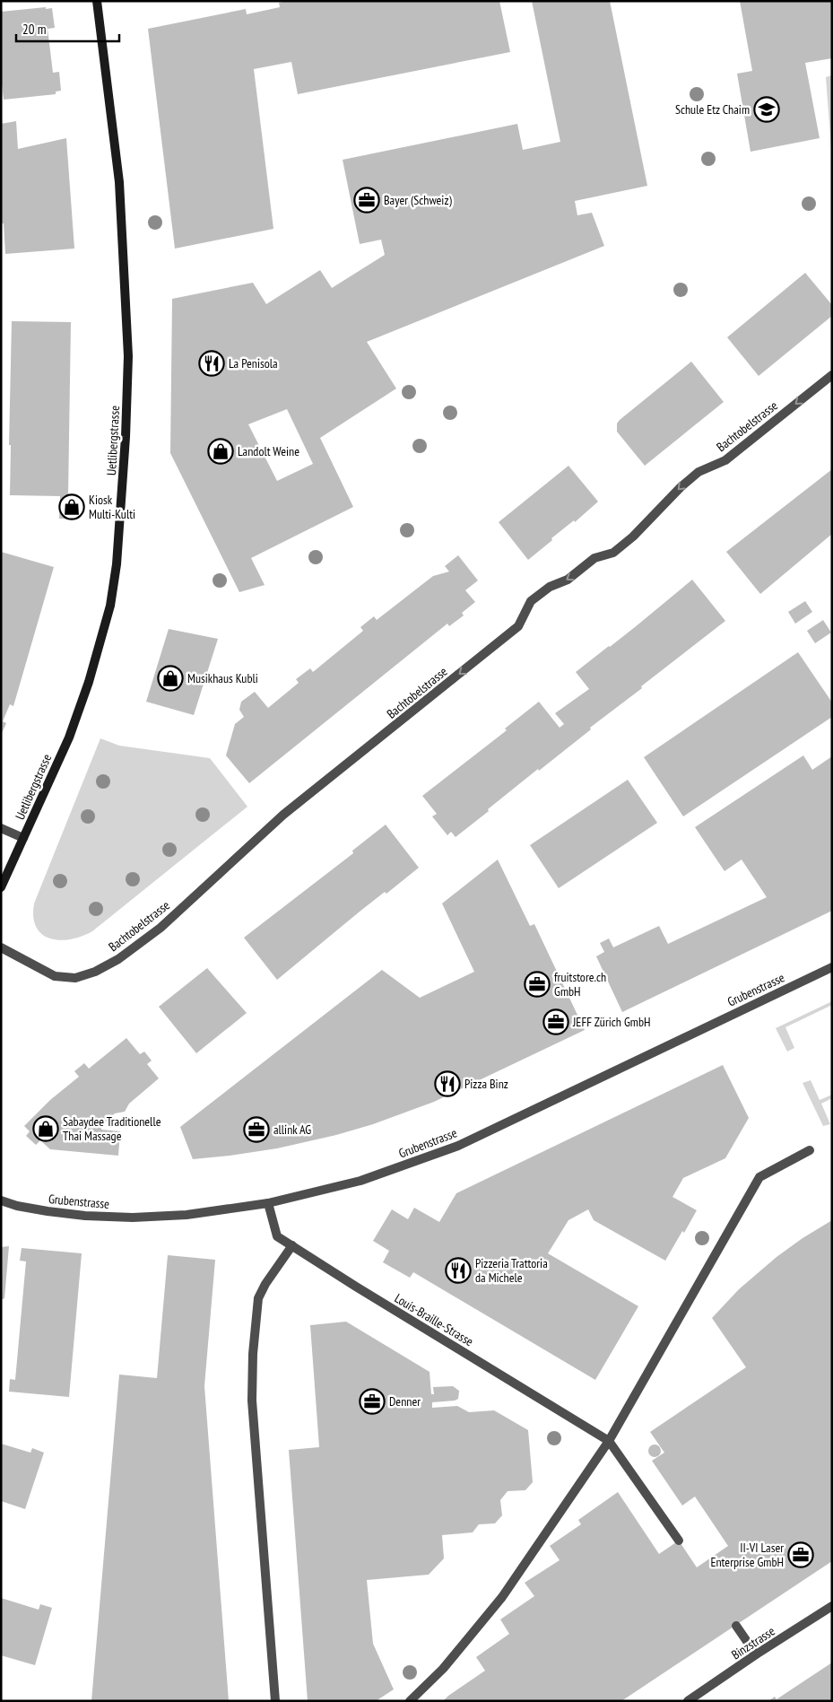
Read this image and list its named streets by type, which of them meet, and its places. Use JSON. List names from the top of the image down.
{
  "streets": {
    "main road": ["Uetlibergstrasse"],
    "street": [
      "Bachtobelstrasse",
      "Grubenstrasse",
      "Louis-Braille-Strasse",
      "Binzstrasse"
    ]
  },
  "crossings": [
    ["Grubenstrasse", "Louis-Braille-Strasse"]
  ],
  "one_way": ["Bachtobelstrasse"],
  "places": {
    "school or university": ["Schule Etz Chaim"],
    "office": [
      "Bayer (Schweiz)",
      "fruitstore.ch GmbH",
      "JEFF Zürich GmbH",
      "allink AG",
      "Denner",
      "II-VI Laser Enterprise GmbH"
    ],
    "restaurant": ["La Penisola", "Pizza Binz", "Pizzeria Trattoria da Michele"],
    "shop": [
      "Landolt Weine",
      "Kiosk Multi-Kulti",
      "Musikhaus Kubli",
      "Sabaydee Traditionelle Thai Massage"
    ]
  },
  "scale_bar": "20 m"
}
